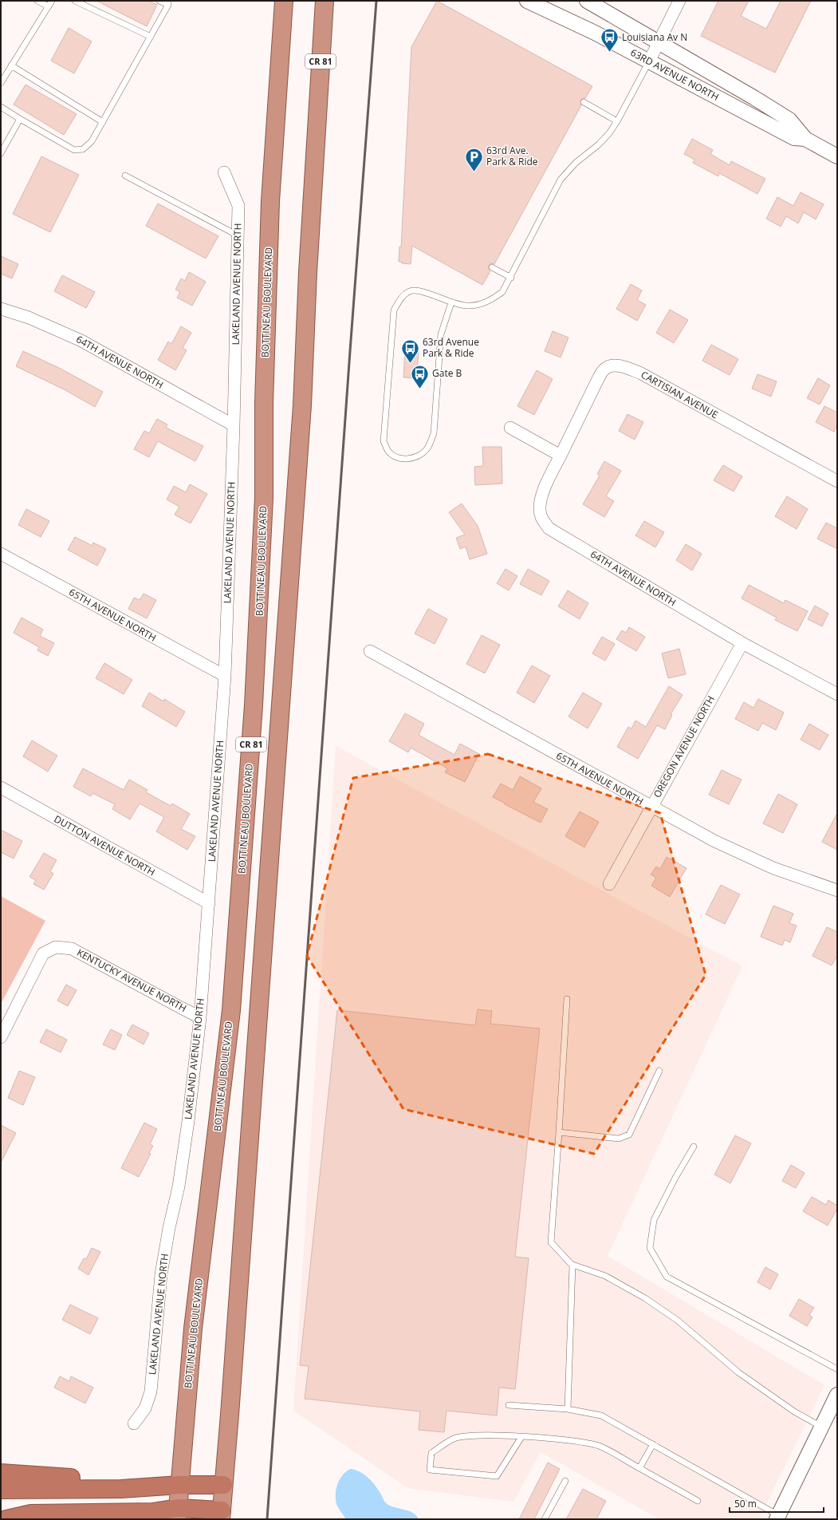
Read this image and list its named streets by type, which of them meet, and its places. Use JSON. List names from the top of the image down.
{
  "streets": {
    "highway": ["CR 81", "BOTTINEAU BOULEVARD"],
    "street": [
      "63RD AVENUE NORTH",
      "LAKELAND AVENUE NORTH",
      "64TH AVENUE NORTH",
      "CARTISIAN AVENUE",
      "65TH AVENUE NORTH",
      "OREGON AVENUE NORTH",
      "DUTTON AVENUE NORTH",
      "KENTUCKY AVENUE NORTH"
    ]
  },
  "crossings": [
    ["LAKELAND AVENUE NORTH", "64TH AVENUE NORTH"],
    ["LAKELAND AVENUE NORTH", "65TH AVENUE NORTH"],
    ["LAKELAND AVENUE NORTH", "DUTTON AVENUE NORTH"],
    ["LAKELAND AVENUE NORTH", "KENTUCKY AVENUE NORTH"],
    ["64TH AVENUE NORTH", "CARTISIAN AVENUE"],
    ["64TH AVENUE NORTH", "OREGON AVENUE NORTH"],
    ["65TH AVENUE NORTH", "OREGON AVENUE NORTH"]
  ],
  "places": {
    "bus stop": ["Louisiana Av N", "63rd Avenue Park & Ride", "Gate B"],
    "parking": ["63rd Ave. Park & Ride"]
  },
  "scale_bar": "50 m"
}
